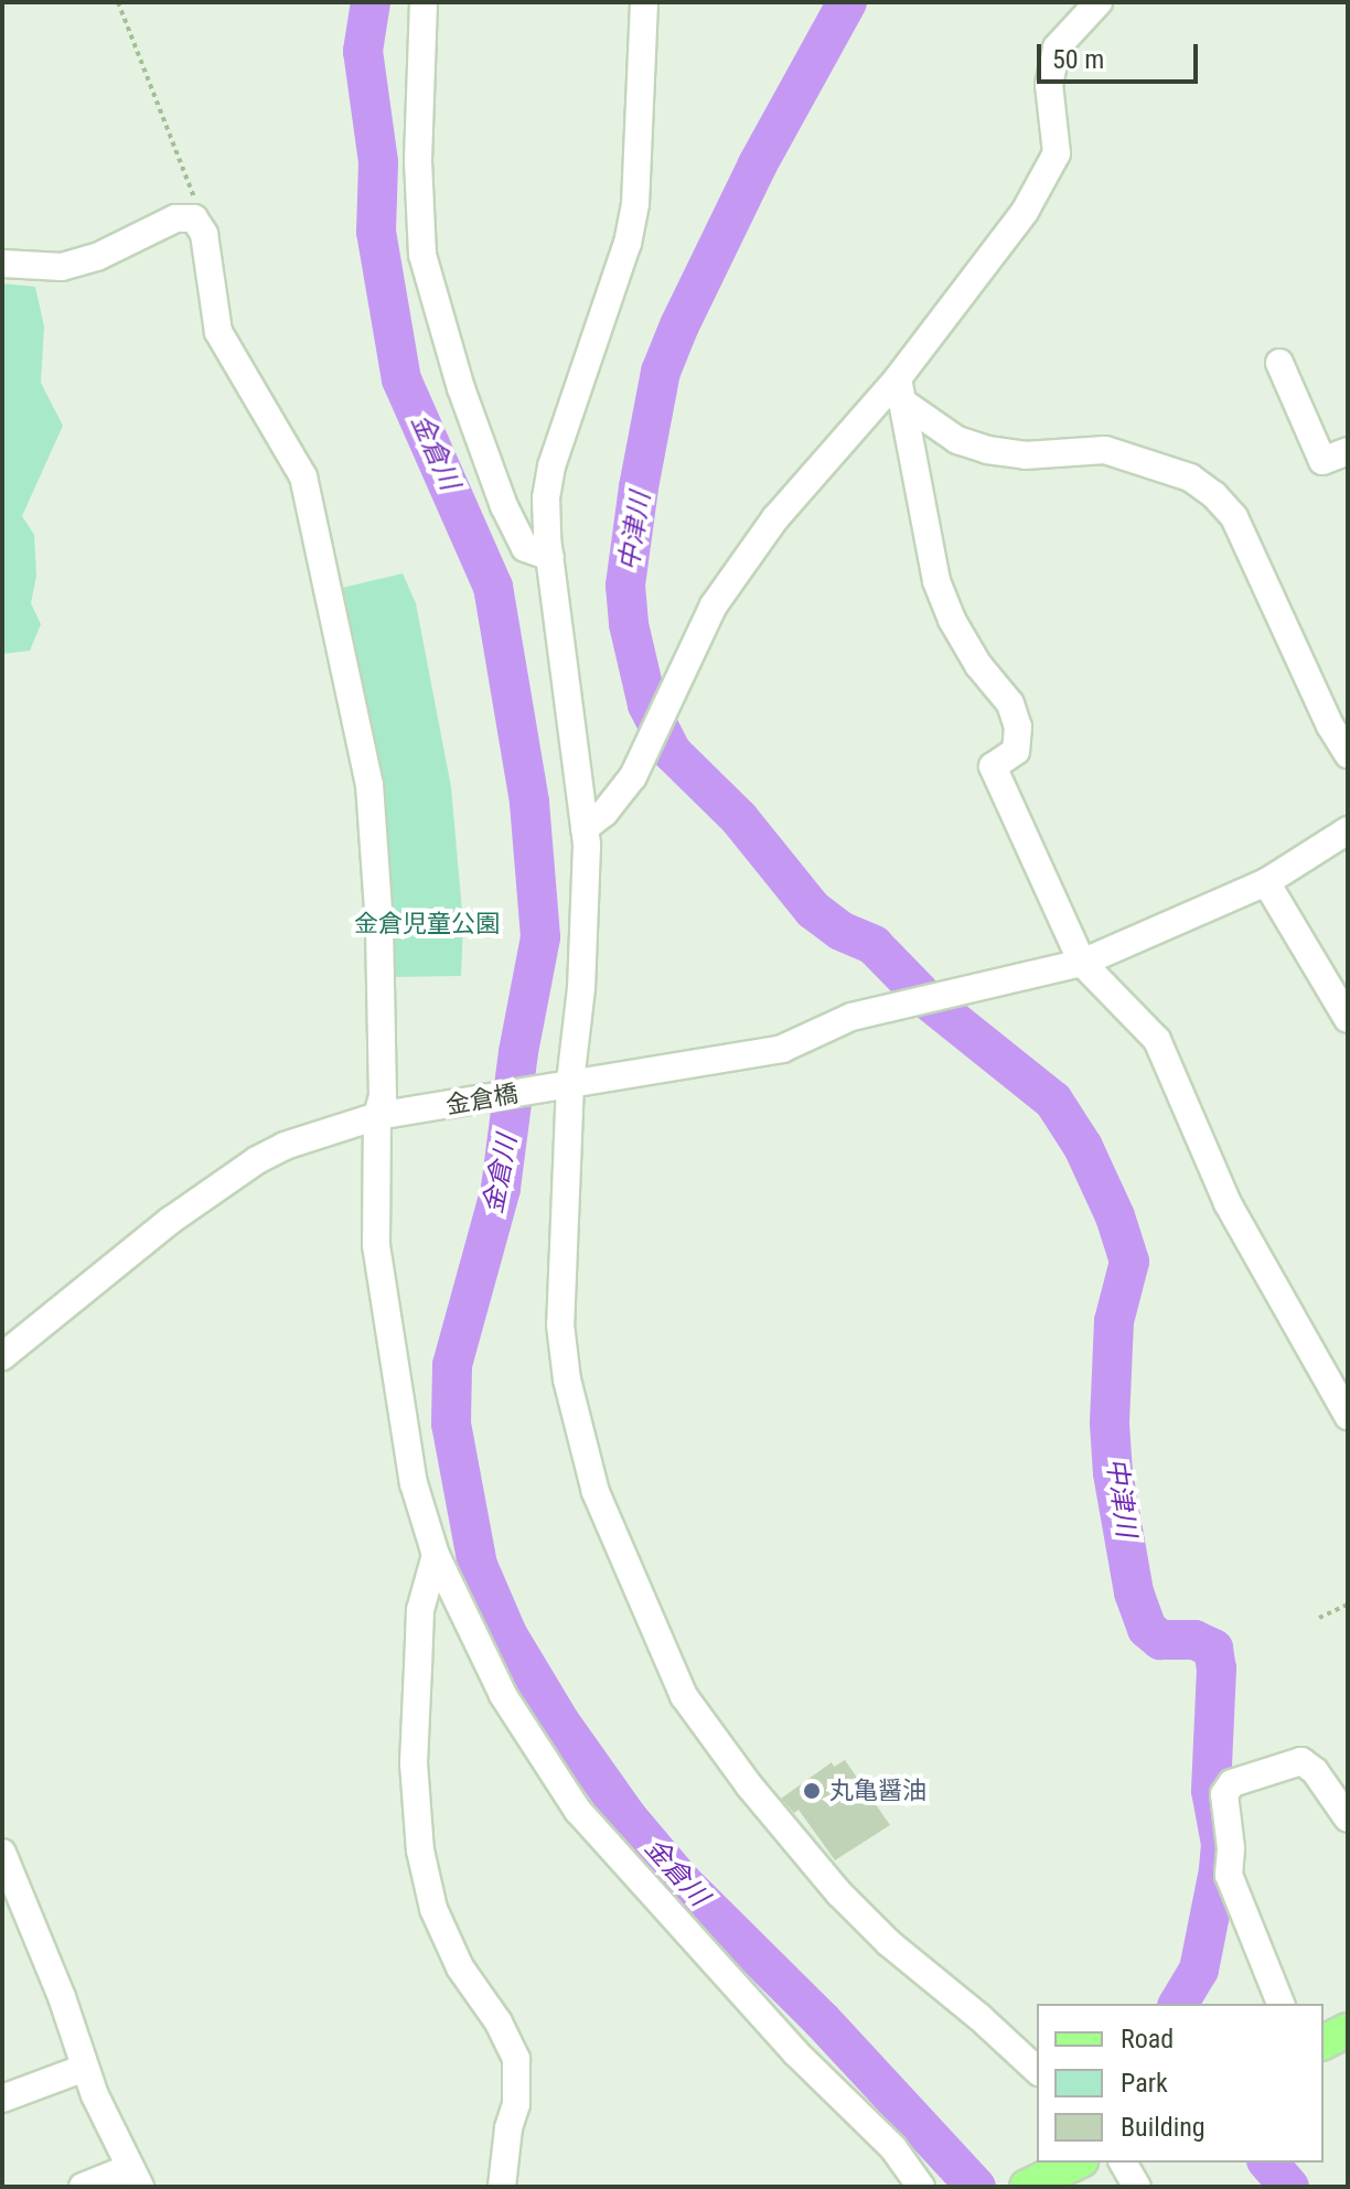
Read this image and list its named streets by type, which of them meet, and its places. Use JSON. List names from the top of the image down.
{
  "streets": {
    "street": ["金倉橋"]
  },
  "water": ["金倉川", "中津川"],
  "parks": ["金倉児童公園"],
  "places": ["丸亀醤油"],
  "legend": ["Road", "Park", "Building"],
  "scale_bar": "50 m"
}
